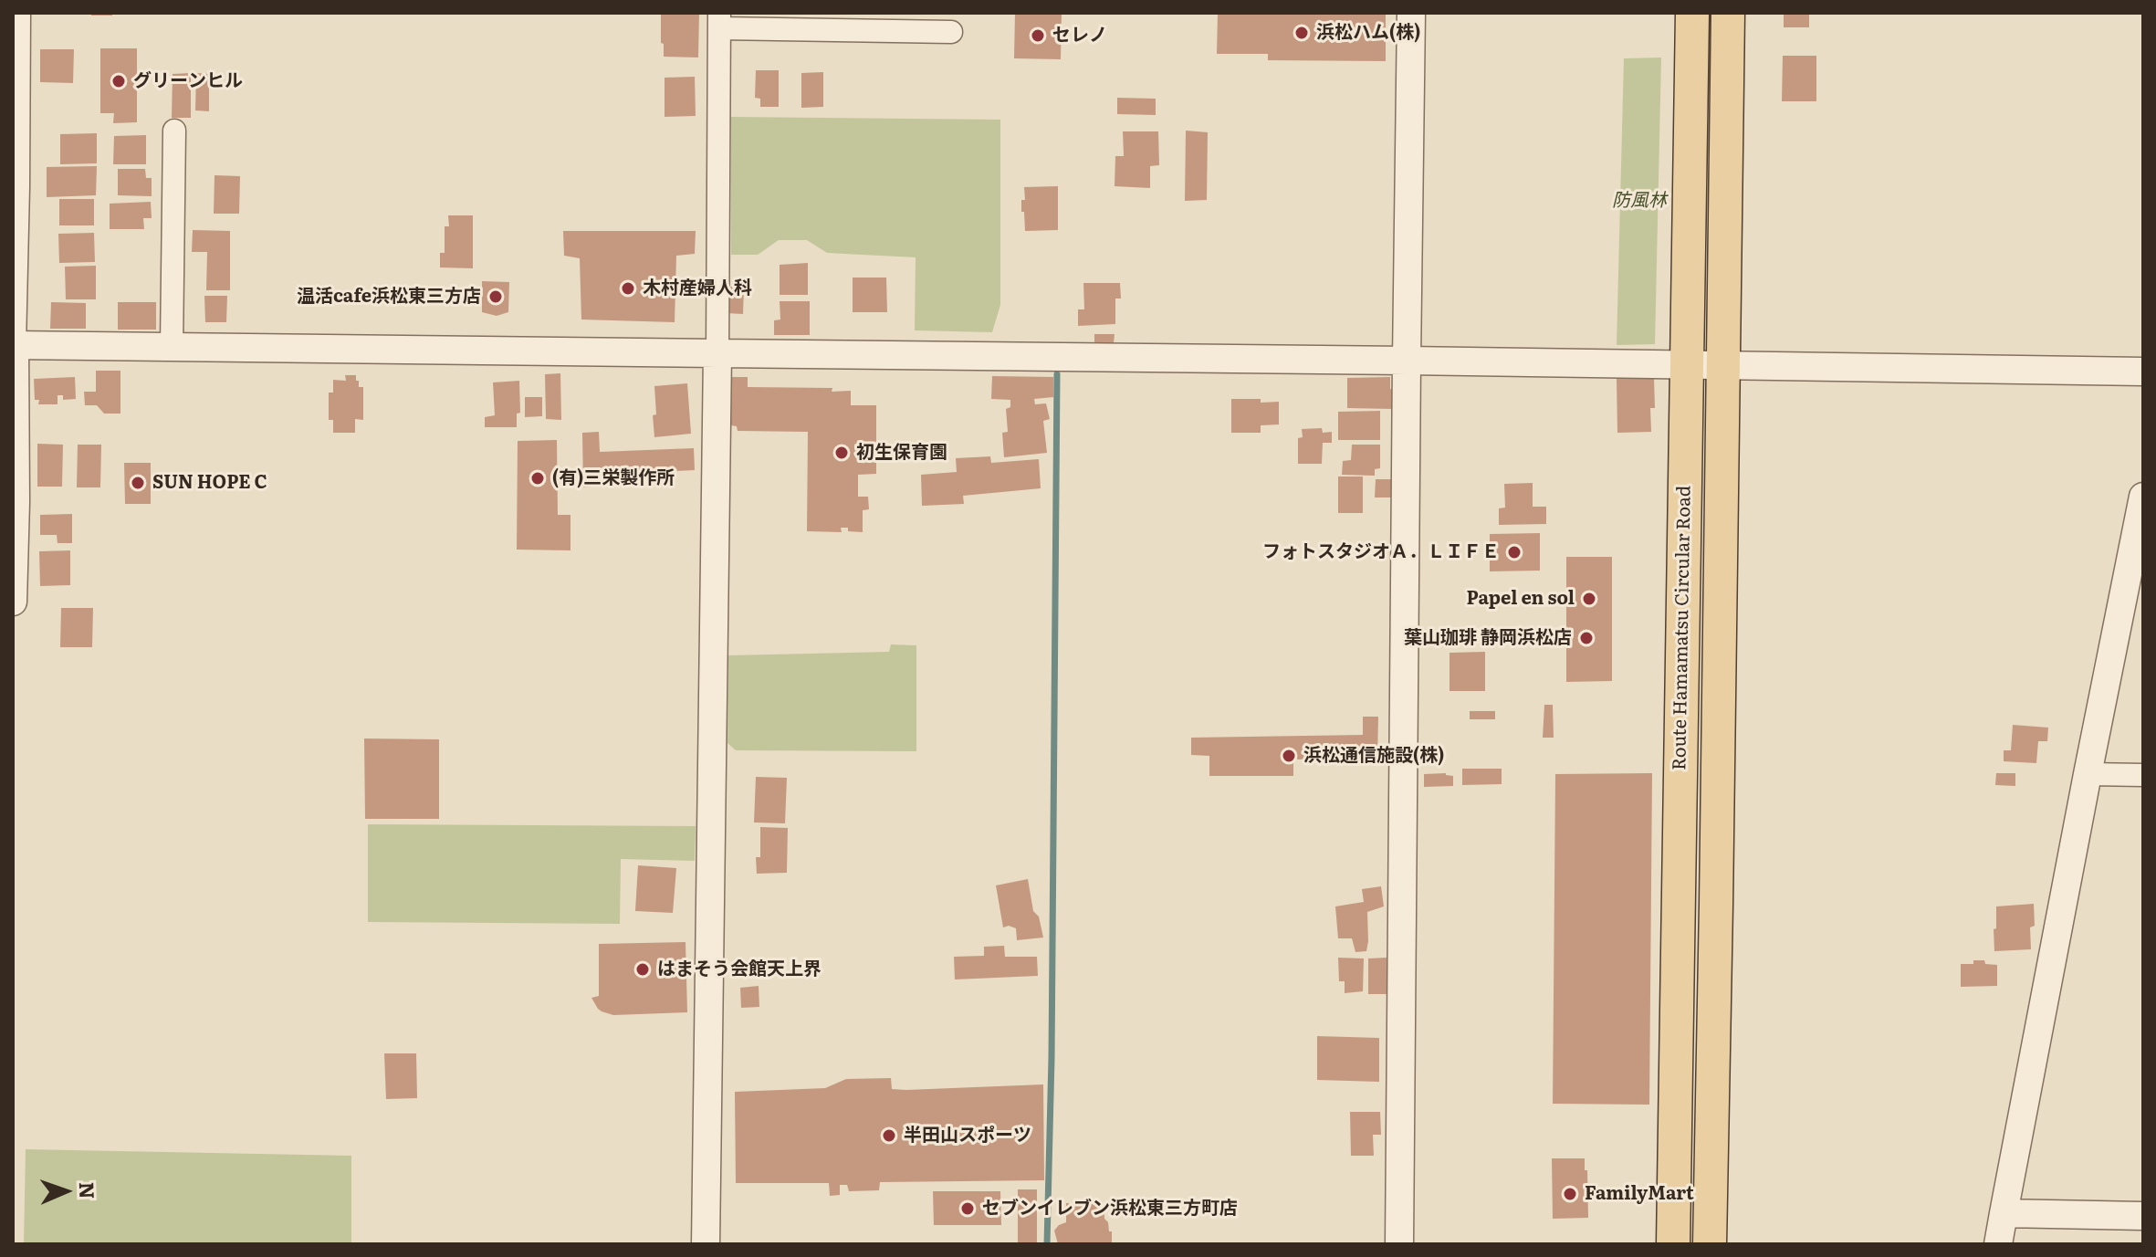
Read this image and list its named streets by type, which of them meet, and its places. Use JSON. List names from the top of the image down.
{
  "streets": {
    "main road": ["Route Hamamatsu Circular Road"]
  },
  "parks": ["防風林"],
  "places": [
    "浜松ハム(株)",
    "セレノ",
    "グリーンヒル",
    "木村産婦人科",
    "温活cafe浜松東三方店",
    "初生保育園",
    "(有)三栄製作所",
    "SUN HOPE C",
    "フォトスタジオＡ．ＬＩＦＥ",
    "Papel en sol",
    "葉山珈琲 静岡浜松店",
    "浜松通信施設(株)",
    "はまそう会館天上界",
    "半田山スポーツ",
    "FamilyMart",
    "セブンイレブン浜松東三方町店"
  ],
  "north": "right"
}
